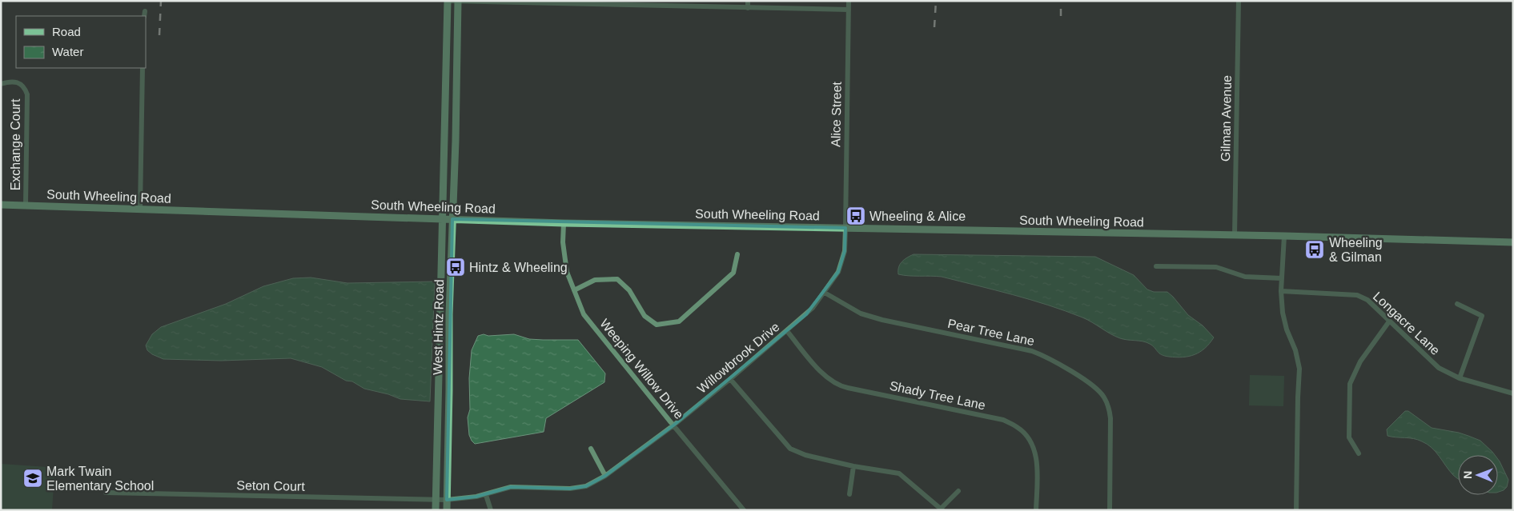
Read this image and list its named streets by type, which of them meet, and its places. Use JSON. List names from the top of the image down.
{
  "streets": {
    "main road": ["South Wheeling Road", "West Hintz Road"],
    "street": [
      "Alice Street",
      "Gilman Avenue",
      "Exchange Court",
      "Longacre Lane",
      "Pear Tree Lane",
      "Willowbrook Drive",
      "Weeping Willow Drive",
      "Shady Tree Lane",
      "Seton Court"
    ]
  },
  "crossings": [
    ["Alice Street", "South Wheeling Road"],
    ["Alice Street", "Willowbrook Drive"],
    ["Gilman Avenue", "South Wheeling Road"],
    ["Exchange Court", "South Wheeling Road"],
    ["South Wheeling Road", "West Hintz Road"],
    ["South Wheeling Road", "Willowbrook Drive"],
    ["South Wheeling Road", "Weeping Willow Drive"],
    ["West Hintz Road", "Willowbrook Drive"],
    ["West Hintz Road", "Seton Court"],
    ["Pear Tree Lane", "Willowbrook Drive"],
    ["Willowbrook Drive", "Weeping Willow Drive"],
    ["Willowbrook Drive", "Shady Tree Lane"],
    ["Willowbrook Drive", "Seton Court"]
  ],
  "places": {
    "bus stop": ["Wheeling & Alice", "Wheeling & Gilman", "Hintz & Wheeling"],
    "school or university": ["Mark Twain Elementary School"]
  },
  "legend": ["Road", "Water"],
  "north": "left"
}
